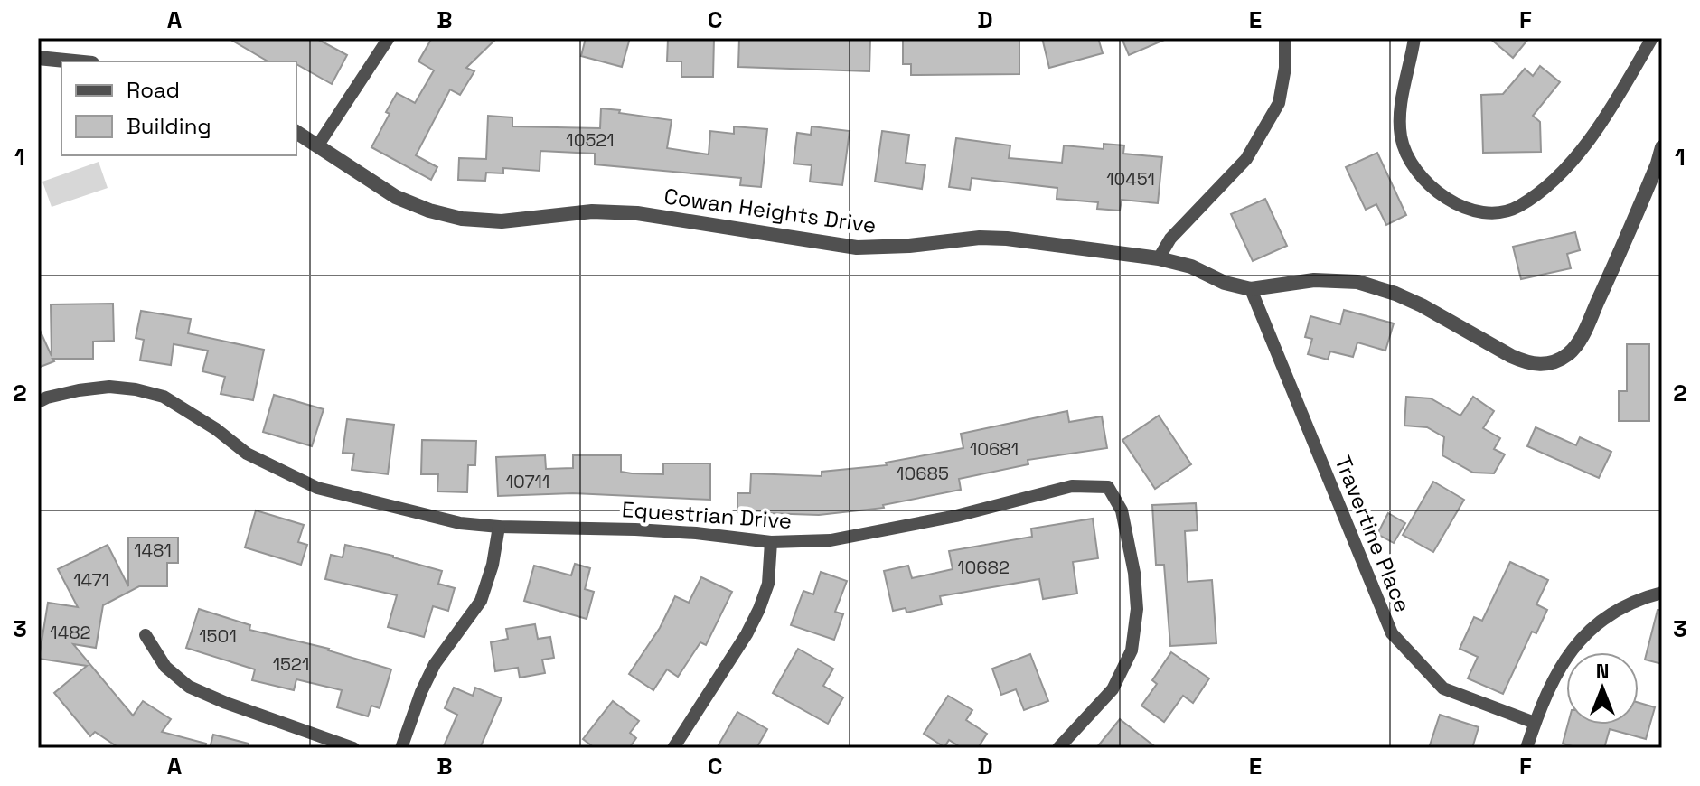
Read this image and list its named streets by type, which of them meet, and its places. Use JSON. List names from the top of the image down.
{
  "streets": {
    "street": ["Cowan Heights Drive", "Equestrian Drive", "Travertine Place"]
  },
  "crossings": [
    ["Cowan Heights Drive", "Travertine Place"]
  ],
  "house_numbers": [
    "10521",
    "10451",
    "10681",
    "10685",
    "10711",
    "1481",
    "10682",
    "1471",
    "1482",
    "1501",
    "1521"
  ],
  "legend": ["Road", "Building"],
  "north": "top",
  "grid": {
    "columns": [
      "A",
      "B",
      "C",
      "D",
      "E",
      "F"
    ],
    "rows": ["1", "2", "3"]
  }
}
